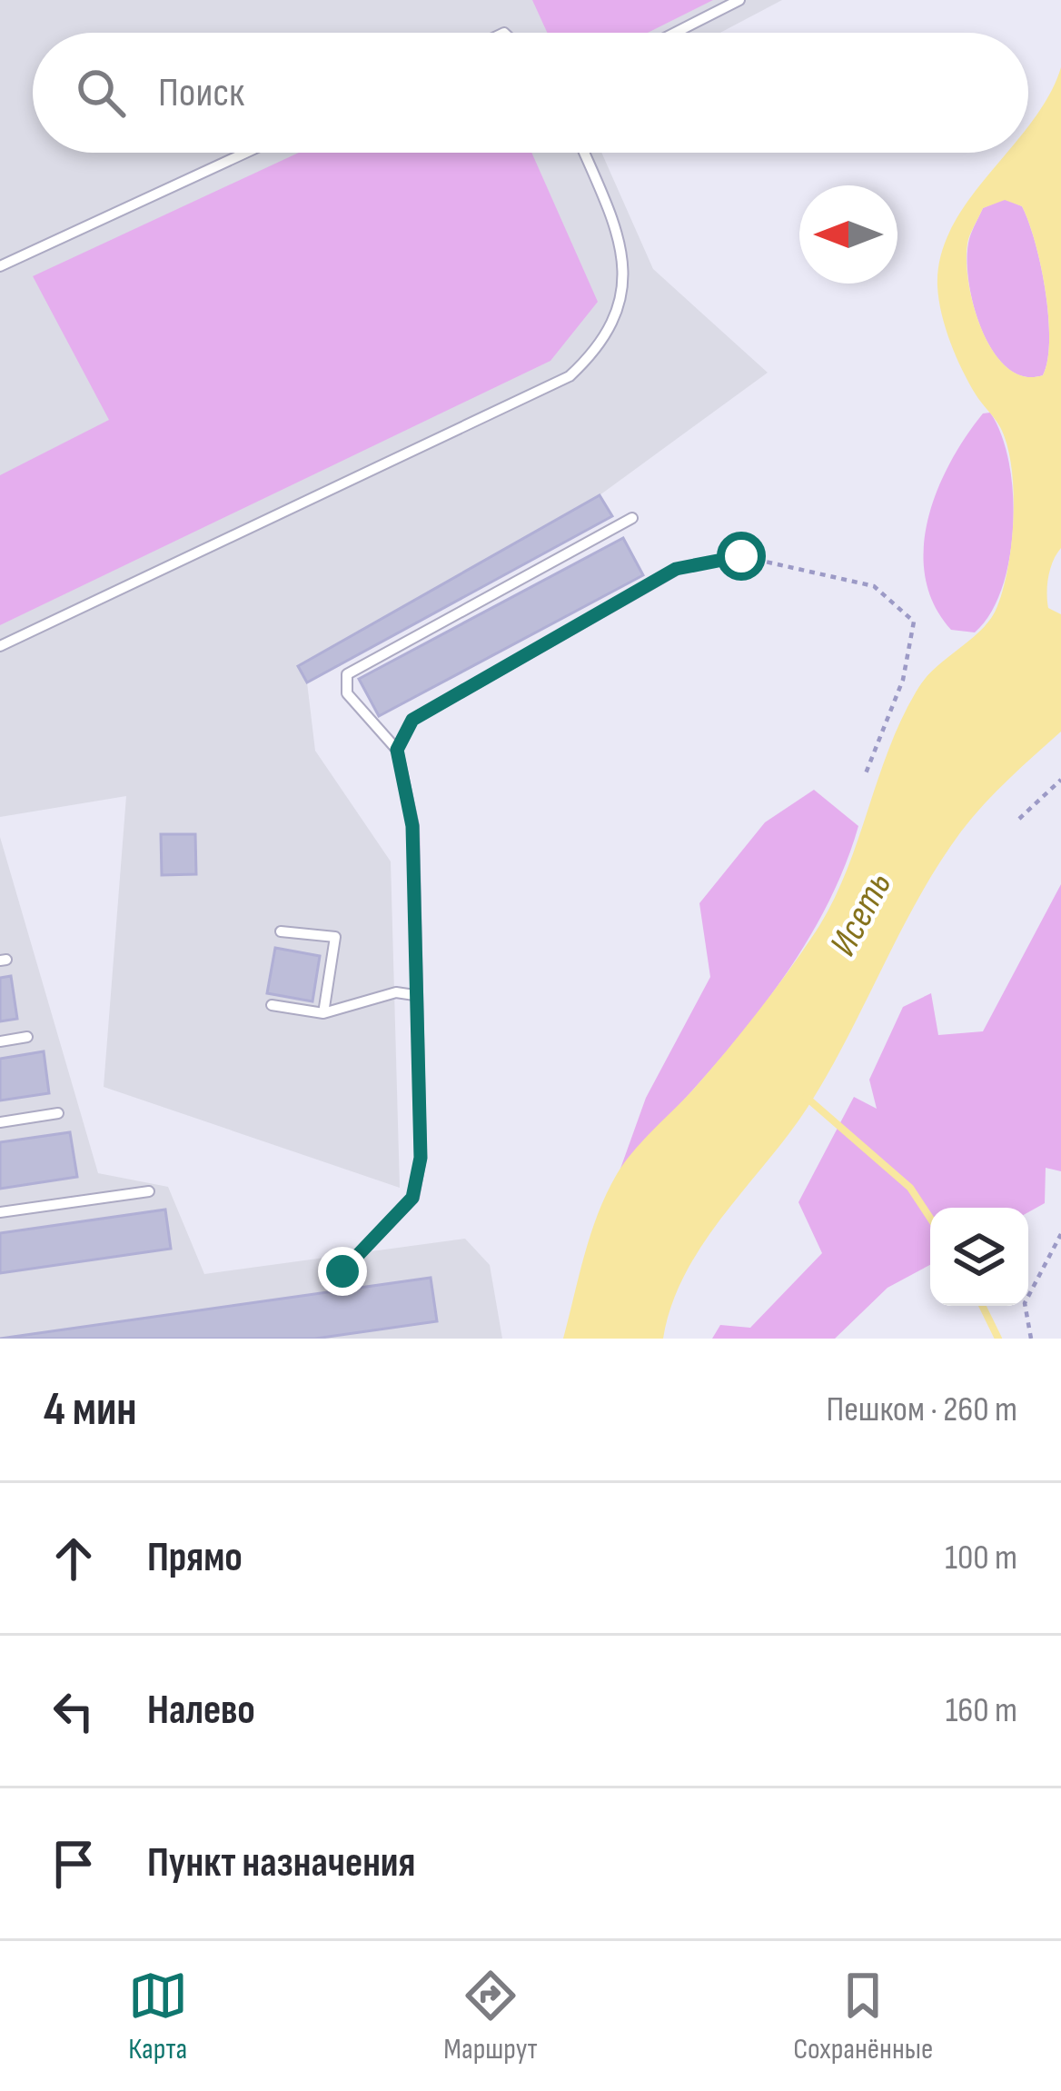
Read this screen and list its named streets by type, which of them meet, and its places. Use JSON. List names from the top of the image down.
{
  "water": ["Исеть"],
  "north": "left",
  "page": {
    "search": "Поиск",
    "heading": ["4 мин", "Пешком · 260 m"],
    "list": [
      ["Прямо", "100 m"],
      ["Налево", "160 m"],
      "Пункт назначения"
    ],
    "nav": ["Карта", "Маршрут", "Сохранённые"]
  }
}
